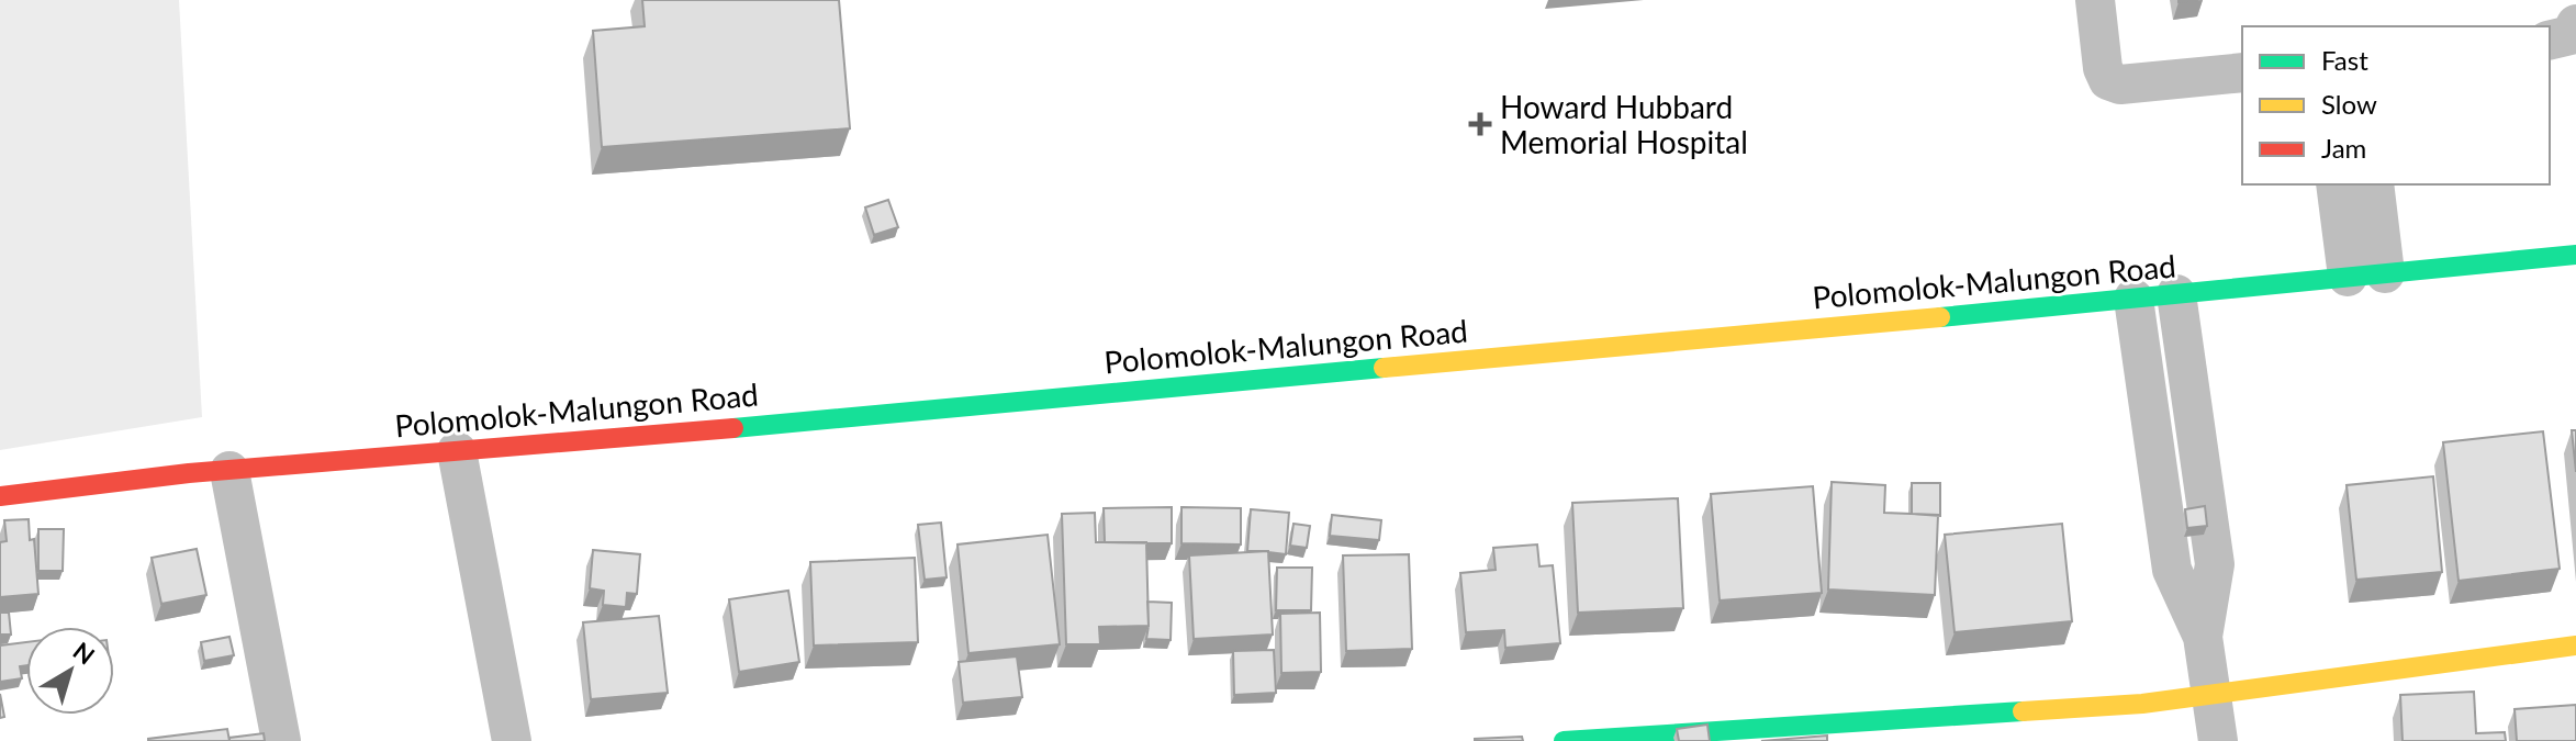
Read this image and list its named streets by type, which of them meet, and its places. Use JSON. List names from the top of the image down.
{
  "streets": {
    "main road": ["Polomolok-Malungon Road"]
  },
  "places": {
    "health": ["Howard Hubbard Memorial Hospital"]
  },
  "legend": ["Fast", "Slow", "Jam"],
  "north": "top right"
}
